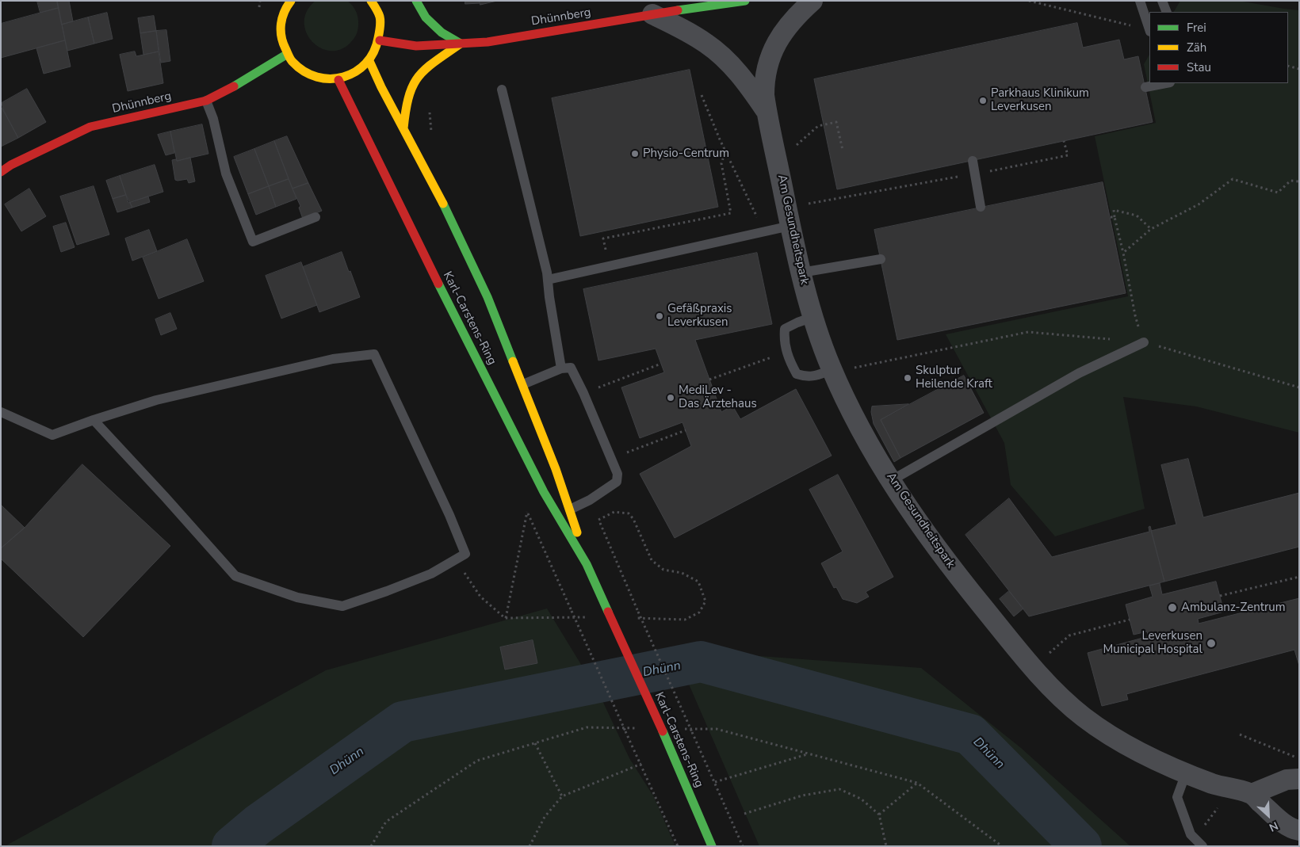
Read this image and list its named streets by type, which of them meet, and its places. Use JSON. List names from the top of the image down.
{
  "streets": {
    "main road": ["Dhünnberg", "Karl-Carstens-Ring"],
    "street": ["Am Gesundheitspark"]
  },
  "crossings": [
    ["Dhünnberg", "Am Gesundheitspark"]
  ],
  "water": ["Dhünn"],
  "places": [
    "Parkhaus Klinikum Leverkusen",
    "Physio-Centrum",
    "Gefäßpraxis Leverkusen",
    "Skulptur Heilende Kraft",
    "MediLev - Das Ärztehaus",
    "Ambulanz-Zentrum",
    "Leverkusen Municipal Hospital"
  ],
  "legend": ["Frei", "Zäh", "Stau"],
  "north": "bottom right"
}
